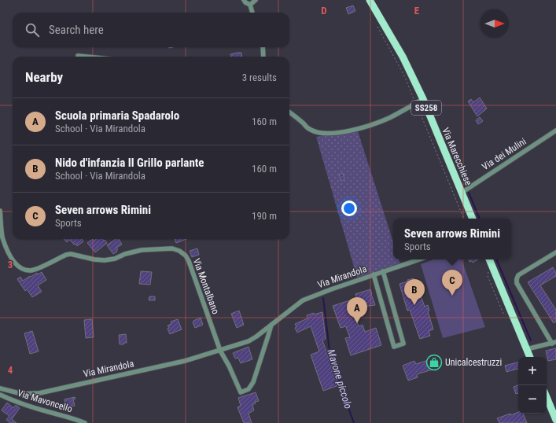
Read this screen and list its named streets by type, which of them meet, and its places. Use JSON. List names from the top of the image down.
{
  "streets": {
    "main road": ["SS258", "Via Marecchiese"],
    "street": [
      "Via dei Mulini",
      "Via Mirandola",
      "Via Montalbano",
      "Via Mavoncello"
    ]
  },
  "crossings": [
    ["Via dei Mulini", "Via Marecchiese"],
    ["Via Mirandola", "Via Montalbano"]
  ],
  "water": ["Mavone piccolo"],
  "places": {
    "shop": ["Unicalcestruzzi"]
  },
  "north": "right",
  "page": {
    "search": "Search here",
    "heading": ["Nearby", "3 results"],
    "list": [
      {
        "mark": "A",
        "name": "Scuola primaria Spadarolo",
        "note": "School · Via Mirandola",
        "value": "160 m"
      },
      {
        "mark": "B",
        "name": "Nido d'infanzia Il Grillo parlante",
        "note": "School · Via Mirandola",
        "value": "160 m"
      },
      {
        "mark": "C",
        "name": "Seven arrows Rimini",
        "note": "Sports",
        "value": "190 m"
      }
    ],
    "popup": ["Seven arrows Rimini", "Sports"],
    "pins": ["C", "B", "A"],
    "map_buttons": ["+", "−"]
  },
  "grid": {
    "columns": ["D", "E"],
    "rows": ["3", "4"]
  }
}
